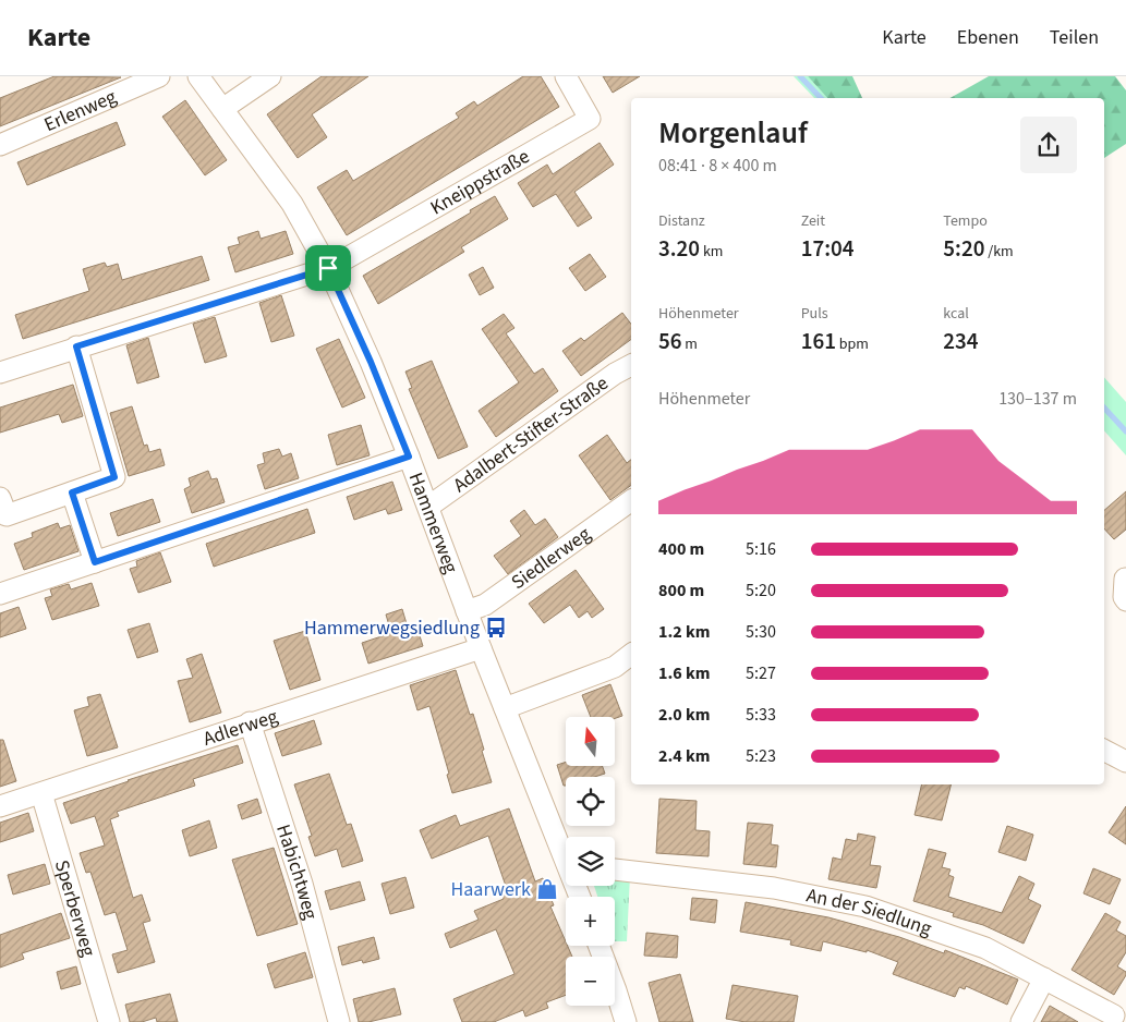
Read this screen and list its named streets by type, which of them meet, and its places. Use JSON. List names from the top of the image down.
{
  "streets": {
    "street": [
      "Erlenweg",
      "Kneippstraße",
      "Adalbert-Stifter-Straße",
      "Hammerweg",
      "Siedlerweg",
      "Adlerweg",
      "Habichtweg",
      "Sperberweg",
      "An der Siedlung"
    ]
  },
  "crossings": [
    ["Kneippstraße", "Hammerweg"],
    ["Adalbert-Stifter-Straße", "Hammerweg"],
    ["Hammerweg", "Siedlerweg"],
    ["Hammerweg", "Adlerweg"],
    ["Adlerweg", "Habichtweg"],
    ["Adlerweg", "Sperberweg"]
  ],
  "places": {
    "bus stop": ["Hammerwegsiedlung"],
    "shop": ["Haarwerk"]
  },
  "north": "top",
  "page": {
    "header": "Karte",
    "nav": ["Karte", "Ebenen", "Teilen"],
    "heading": ["Morgenlauf", "08:41 · 8 × 400 m"],
    "stats": [
      ["Distanz", "3.20 km"],
      ["Zeit", "17:04"],
      ["Tempo", "5:20 /km"],
      ["Höhenmeter", "56 m"],
      ["Puls", "161 bpm"],
      ["kcal", "234"]
    ],
    "chart": ["Höhenmeter", "130–137 m"],
    "list": [
      {
        "name": "400 m",
        "note": "5:16"
      },
      {
        "name": "800 m",
        "note": "5:20"
      },
      {
        "name": "1.2 km",
        "note": "5:30"
      },
      {
        "name": "1.6 km",
        "note": "5:27"
      },
      {
        "name": "2.0 km",
        "note": "5:33"
      },
      {
        "name": "2.4 km",
        "note": "5:23"
      }
    ],
    "map_buttons": ["+", "−"]
  }
}
